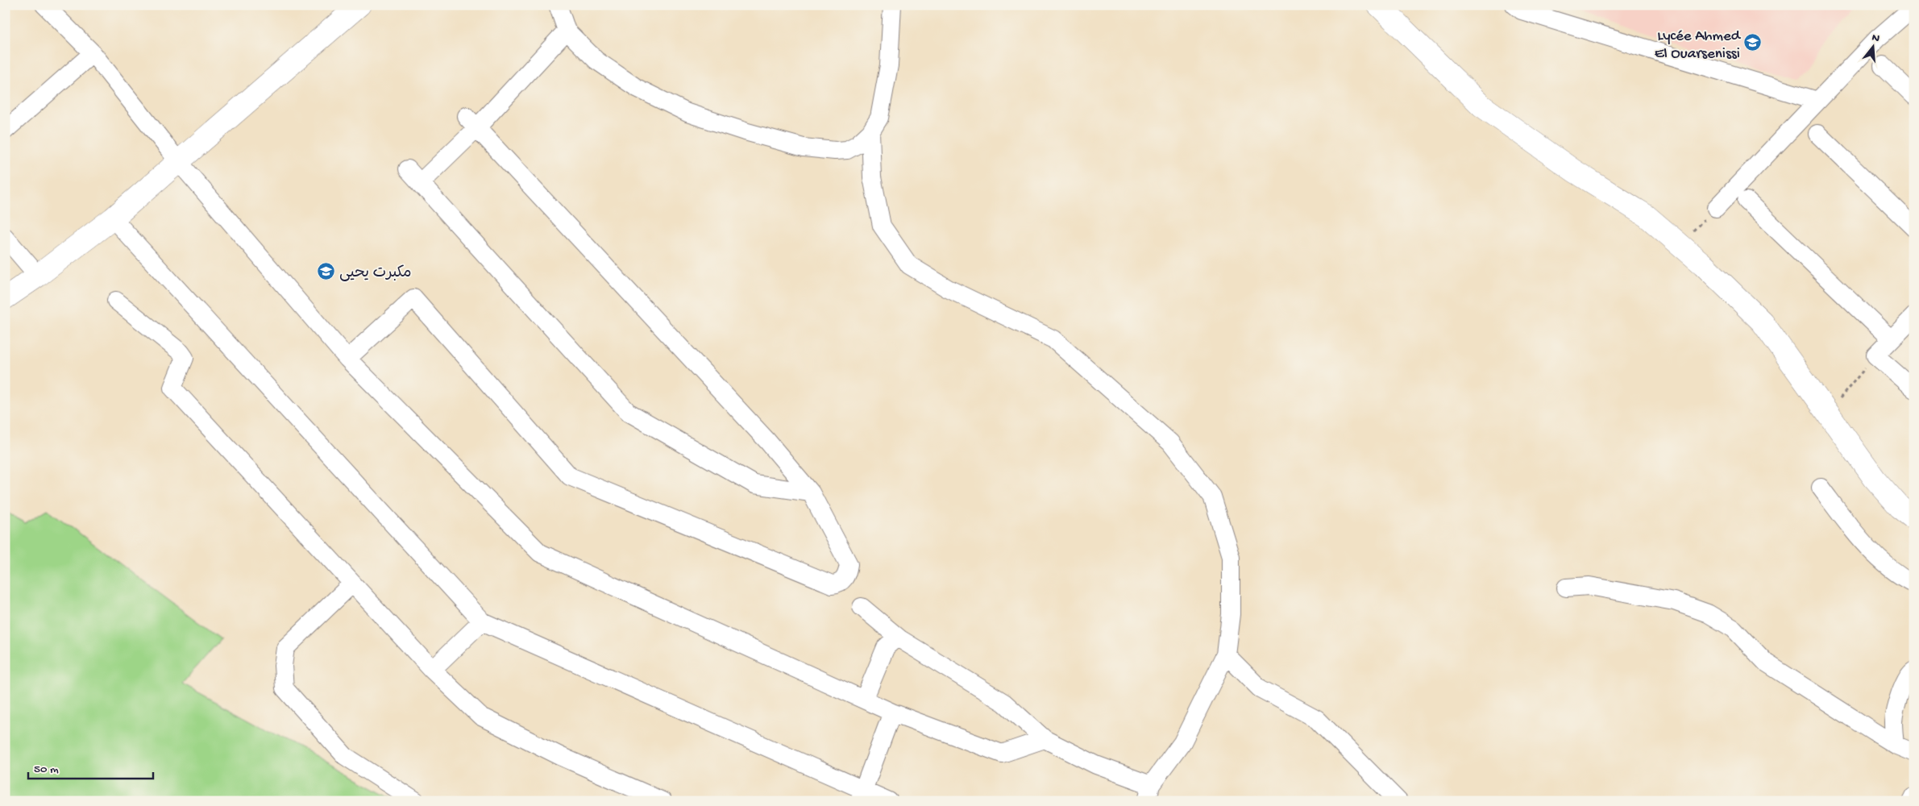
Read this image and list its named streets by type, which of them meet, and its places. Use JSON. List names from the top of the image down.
{
  "places": {
    "school or university": ["Lycée Ahmed El Ouarsenissi", "مكبرت يحيى"]
  },
  "scale_bar": "50 m",
  "north": "top"
}
